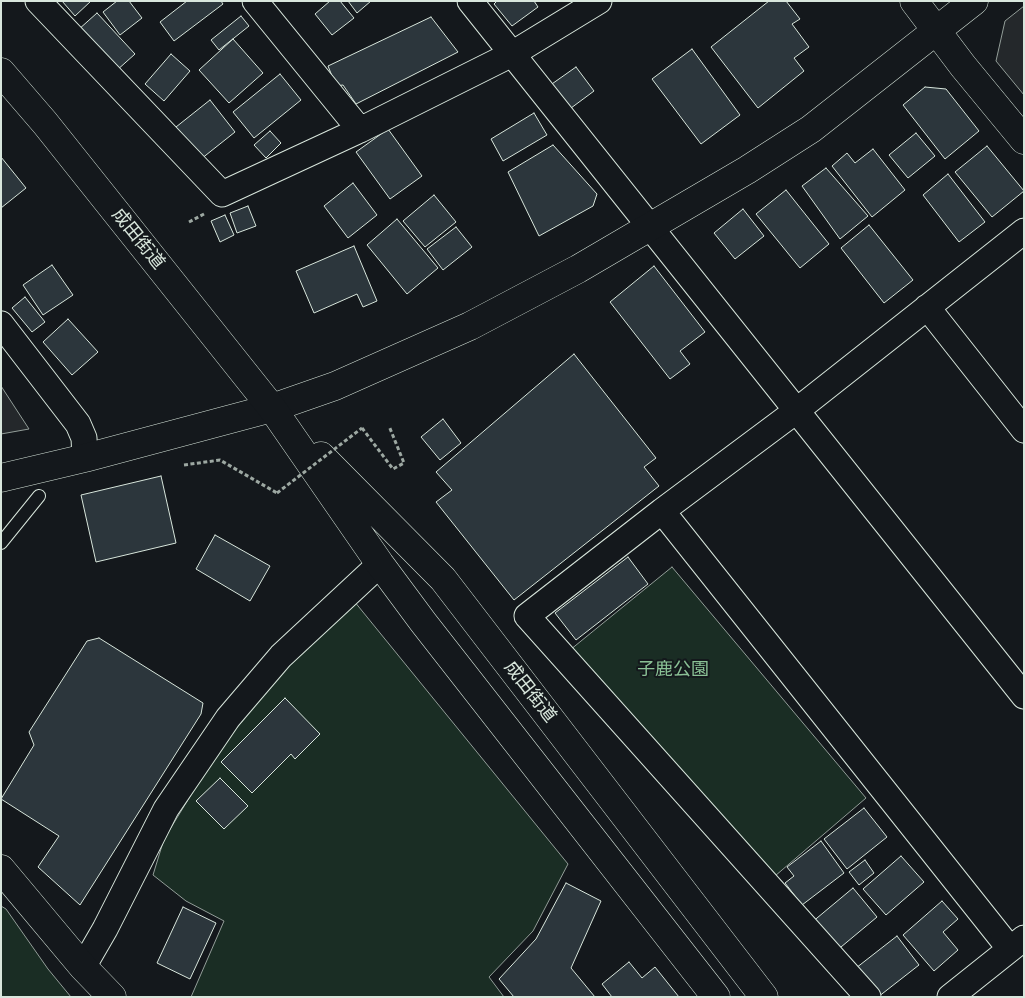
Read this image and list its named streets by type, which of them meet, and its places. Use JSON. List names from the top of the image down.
{
  "streets": {
    "main road": ["成田街道"]
  },
  "parks": ["子鹿公園"]
}
